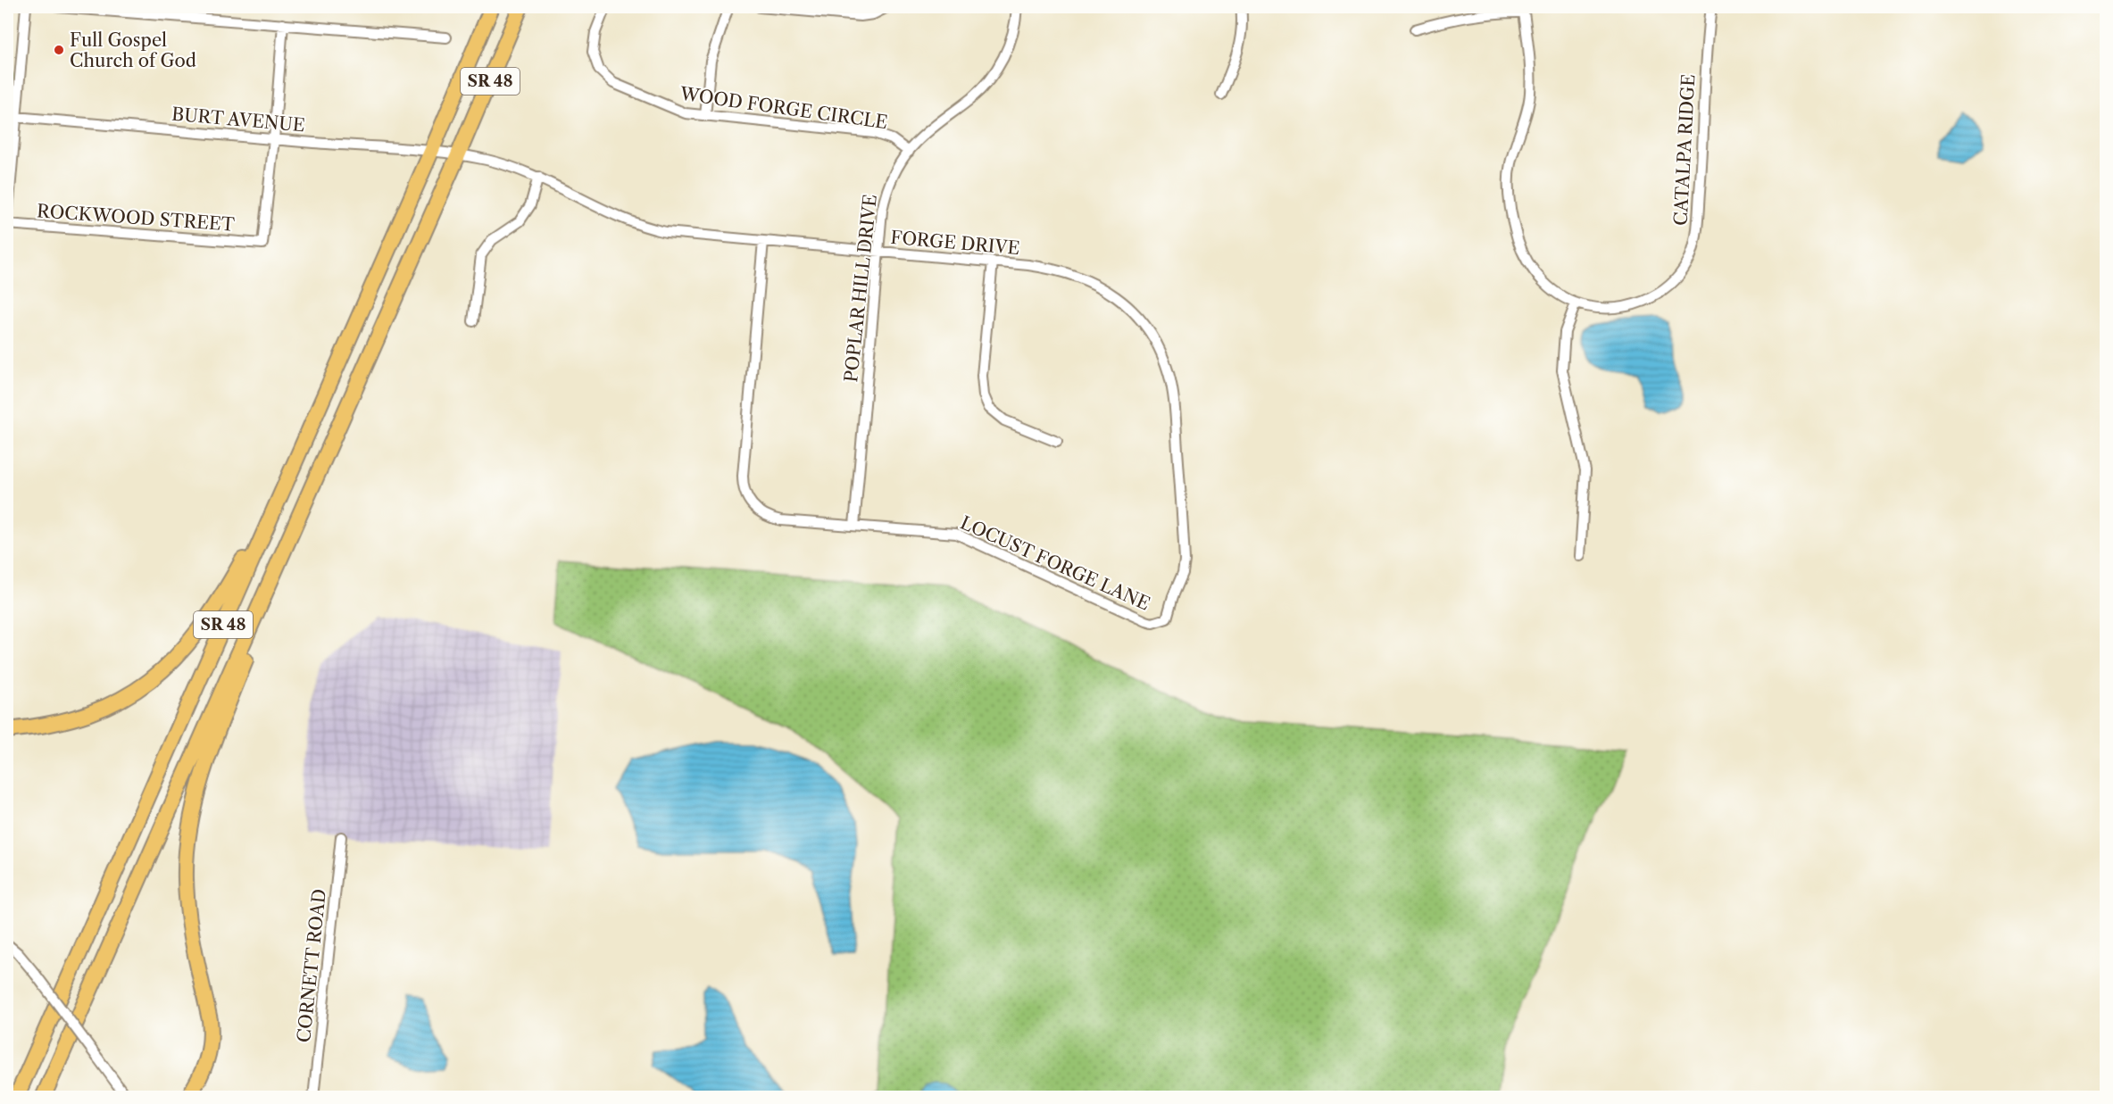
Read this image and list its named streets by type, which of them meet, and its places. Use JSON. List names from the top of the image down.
{
  "streets": {
    "highway": ["SR 48"],
    "street": [
      "WOOD FORGE CIRCLE",
      "BURT AVENUE",
      "CATALPA RIDGE",
      "ROCKWOOD STREET",
      "FORGE DRIVE",
      "POPLAR HILL DRIVE",
      "LOCUST FORGE LANE",
      "CORNETT ROAD"
    ]
  },
  "crossings": [
    ["SR 48", "BURT AVENUE"],
    ["SR 48", "FORGE DRIVE"],
    ["WOOD FORGE CIRCLE", "POPLAR HILL DRIVE"],
    ["BURT AVENUE", "ROCKWOOD STREET"],
    ["BURT AVENUE", "FORGE DRIVE"],
    ["FORGE DRIVE", "POPLAR HILL DRIVE"],
    ["FORGE DRIVE", "LOCUST FORGE LANE"],
    ["POPLAR HILL DRIVE", "LOCUST FORGE LANE"]
  ],
  "places": ["Full Gospel Church of God"]
}
